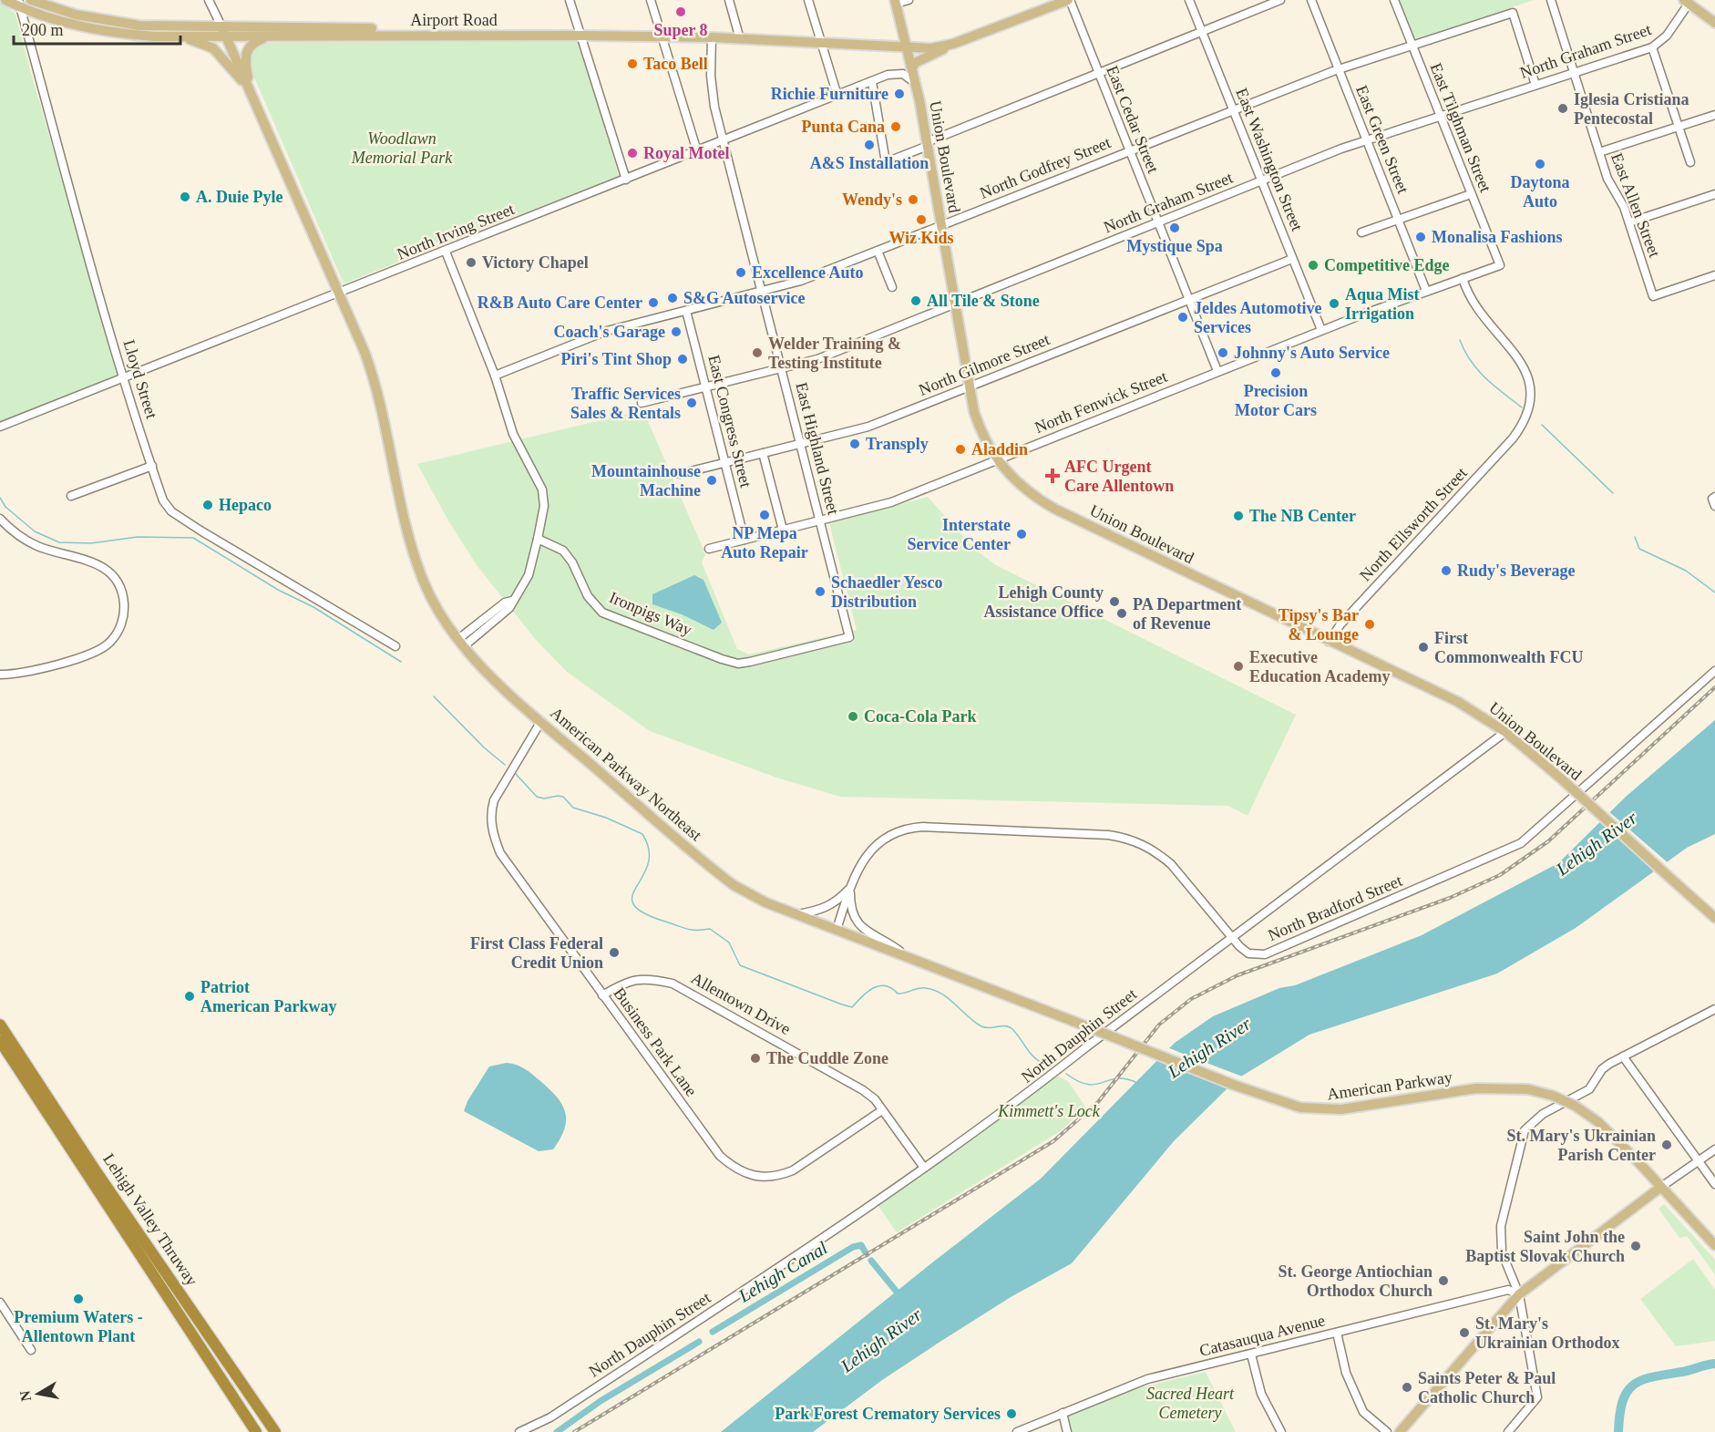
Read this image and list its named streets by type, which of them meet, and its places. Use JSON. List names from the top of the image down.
{
  "streets": {
    "highway": ["Lehigh Valley Thruway"],
    "main road": [
      "Airport Road",
      "Union Boulevard",
      "American Parkway Northeast",
      "American Parkway"
    ],
    "street": [
      "North Graham Street",
      "East Cedar Street",
      "East Tilghman Street",
      "East Green Street",
      "East Washington Street",
      "North Godfrey Street",
      "East Allen Street",
      "North Irving Street",
      "North Gilmore Street",
      "Lloyd Street",
      "North Fenwick Street",
      "East Congress Street",
      "East Highland Street",
      "North Ellsworth Street",
      "Ironpigs Way",
      "North Bradford Street",
      "Allentown Drive",
      "North Dauphin Street",
      "Business Park Lane",
      "Catasauqua Avenue"
    ]
  },
  "crossings": [
    ["Airport Road", "Union Boulevard"],
    ["Airport Road", "Lloyd Street"],
    ["Airport Road", "East Highland Street"],
    ["North Graham Street", "East Cedar Street"],
    ["North Graham Street", "East Tilghman Street"],
    ["North Graham Street", "East Green Street"],
    ["North Graham Street", "Union Boulevard"],
    ["North Graham Street", "East Washington Street"],
    ["North Graham Street", "North Godfrey Street"],
    ["North Graham Street", "East Allen Street"],
    ["North Graham Street", "East Congress Street"],
    ["North Graham Street", "East Highland Street"],
    ["East Cedar Street", "North Godfrey Street"],
    ["East Cedar Street", "North Gilmore Street"],
    ["East Cedar Street", "North Fenwick Street"],
    ["East Tilghman Street", "North Godfrey Street"],
    ["East Tilghman Street", "North Fenwick Street"],
    ["East Green Street", "North Godfrey Street"],
    ["East Green Street", "North Fenwick Street"],
    ["Union Boulevard", "North Godfrey Street"],
    ["Union Boulevard", "North Irving Street"],
    ["Union Boulevard", "North Gilmore Street"],
    ["Union Boulevard", "North Fenwick Street"],
    ["Union Boulevard", "North Ellsworth Street"],
    ["Union Boulevard", "North Dauphin Street"],
    ["East Washington Street", "North Godfrey Street"],
    ["East Washington Street", "North Gilmore Street"],
    ["East Washington Street", "North Fenwick Street"],
    ["North Godfrey Street", "East Congress Street"],
    ["North Godfrey Street", "East Highland Street"],
    ["North Irving Street", "Lloyd Street"],
    ["North Irving Street", "East Highland Street"],
    ["North Irving Street", "American Parkway Northeast"],
    ["North Gilmore Street", "East Congress Street"],
    ["North Gilmore Street", "East Highland Street"],
    ["North Fenwick Street", "East Congress Street"],
    ["North Fenwick Street", "East Highland Street"],
    ["North Fenwick Street", "North Ellsworth Street"],
    ["East Highland Street", "Ironpigs Way"],
    ["American Parkway Northeast", "North Bradford Street"],
    ["American Parkway Northeast", "Business Park Lane"],
    ["American Parkway Northeast", "American Parkway"],
    ["North Bradford Street", "North Dauphin Street"],
    ["Allentown Drive", "Business Park Lane"]
  ],
  "water": ["Lehigh River", "Lehigh Canal"],
  "parks": ["Woodlawn Memorial Park", "Kimmett's Lock", "Sacred Heart Cemetery"],
  "places": {
    "other": [
      "Super 8",
      "Taco Bell",
      "Richie Furniture",
      "Iglesia Cristiana Pentecostal",
      "Punta Cana",
      "A&S Installation",
      "Royal Motel",
      "Daytona Auto",
      "A. Duie Pyle",
      "Wendy's",
      "Wiz Kids",
      "Mystique Spa",
      "Monalisa Fashions",
      "Victory Chapel",
      "Competitive Edge",
      "Excellence Auto",
      "S&G Autoservice",
      "All Tile & Stone",
      "R&B Auto Care Center",
      "Aqua Mist Irrigation",
      "Jeldes Automotive Services",
      "Coach's Garage",
      "Welder Training & Testing Institute",
      "Johnny's Auto Service",
      "Piri's Tint Shop",
      "Precision Motor Cars",
      "Traffic Services Sales & Rentals",
      "Transply",
      "Aladdin",
      "Mountainhouse Machine",
      "Hepaco",
      "NP Mepa Auto Repair",
      "The NB Center",
      "Interstate Service Center",
      "Rudy's Beverage",
      "Schaedler Yesco Distribution",
      "Lehigh County Assistance Office",
      "PA Department of Revenue",
      "Tipsy's Bar & Lounge",
      "First Commonwealth FCU",
      "Executive Education Academy",
      "Coca-Cola Park",
      "First Class Federal Credit Union",
      "Patriot American Parkway",
      "The Cuddle Zone",
      "St. Mary's Ukrainian Parish Center",
      "Saint John the Baptist Slovak Church",
      "St. George Antiochian Orthodox Church",
      "Premium Waters - Allentown Plant",
      "St. Mary's Ukrainian Orthodox",
      "Saints Peter & Paul Catholic Church",
      "Park Forest Crematory Services"
    ],
    "health": ["AFC Urgent Care Allentown"]
  },
  "scale_bar": "200 m",
  "north": "left"
}
